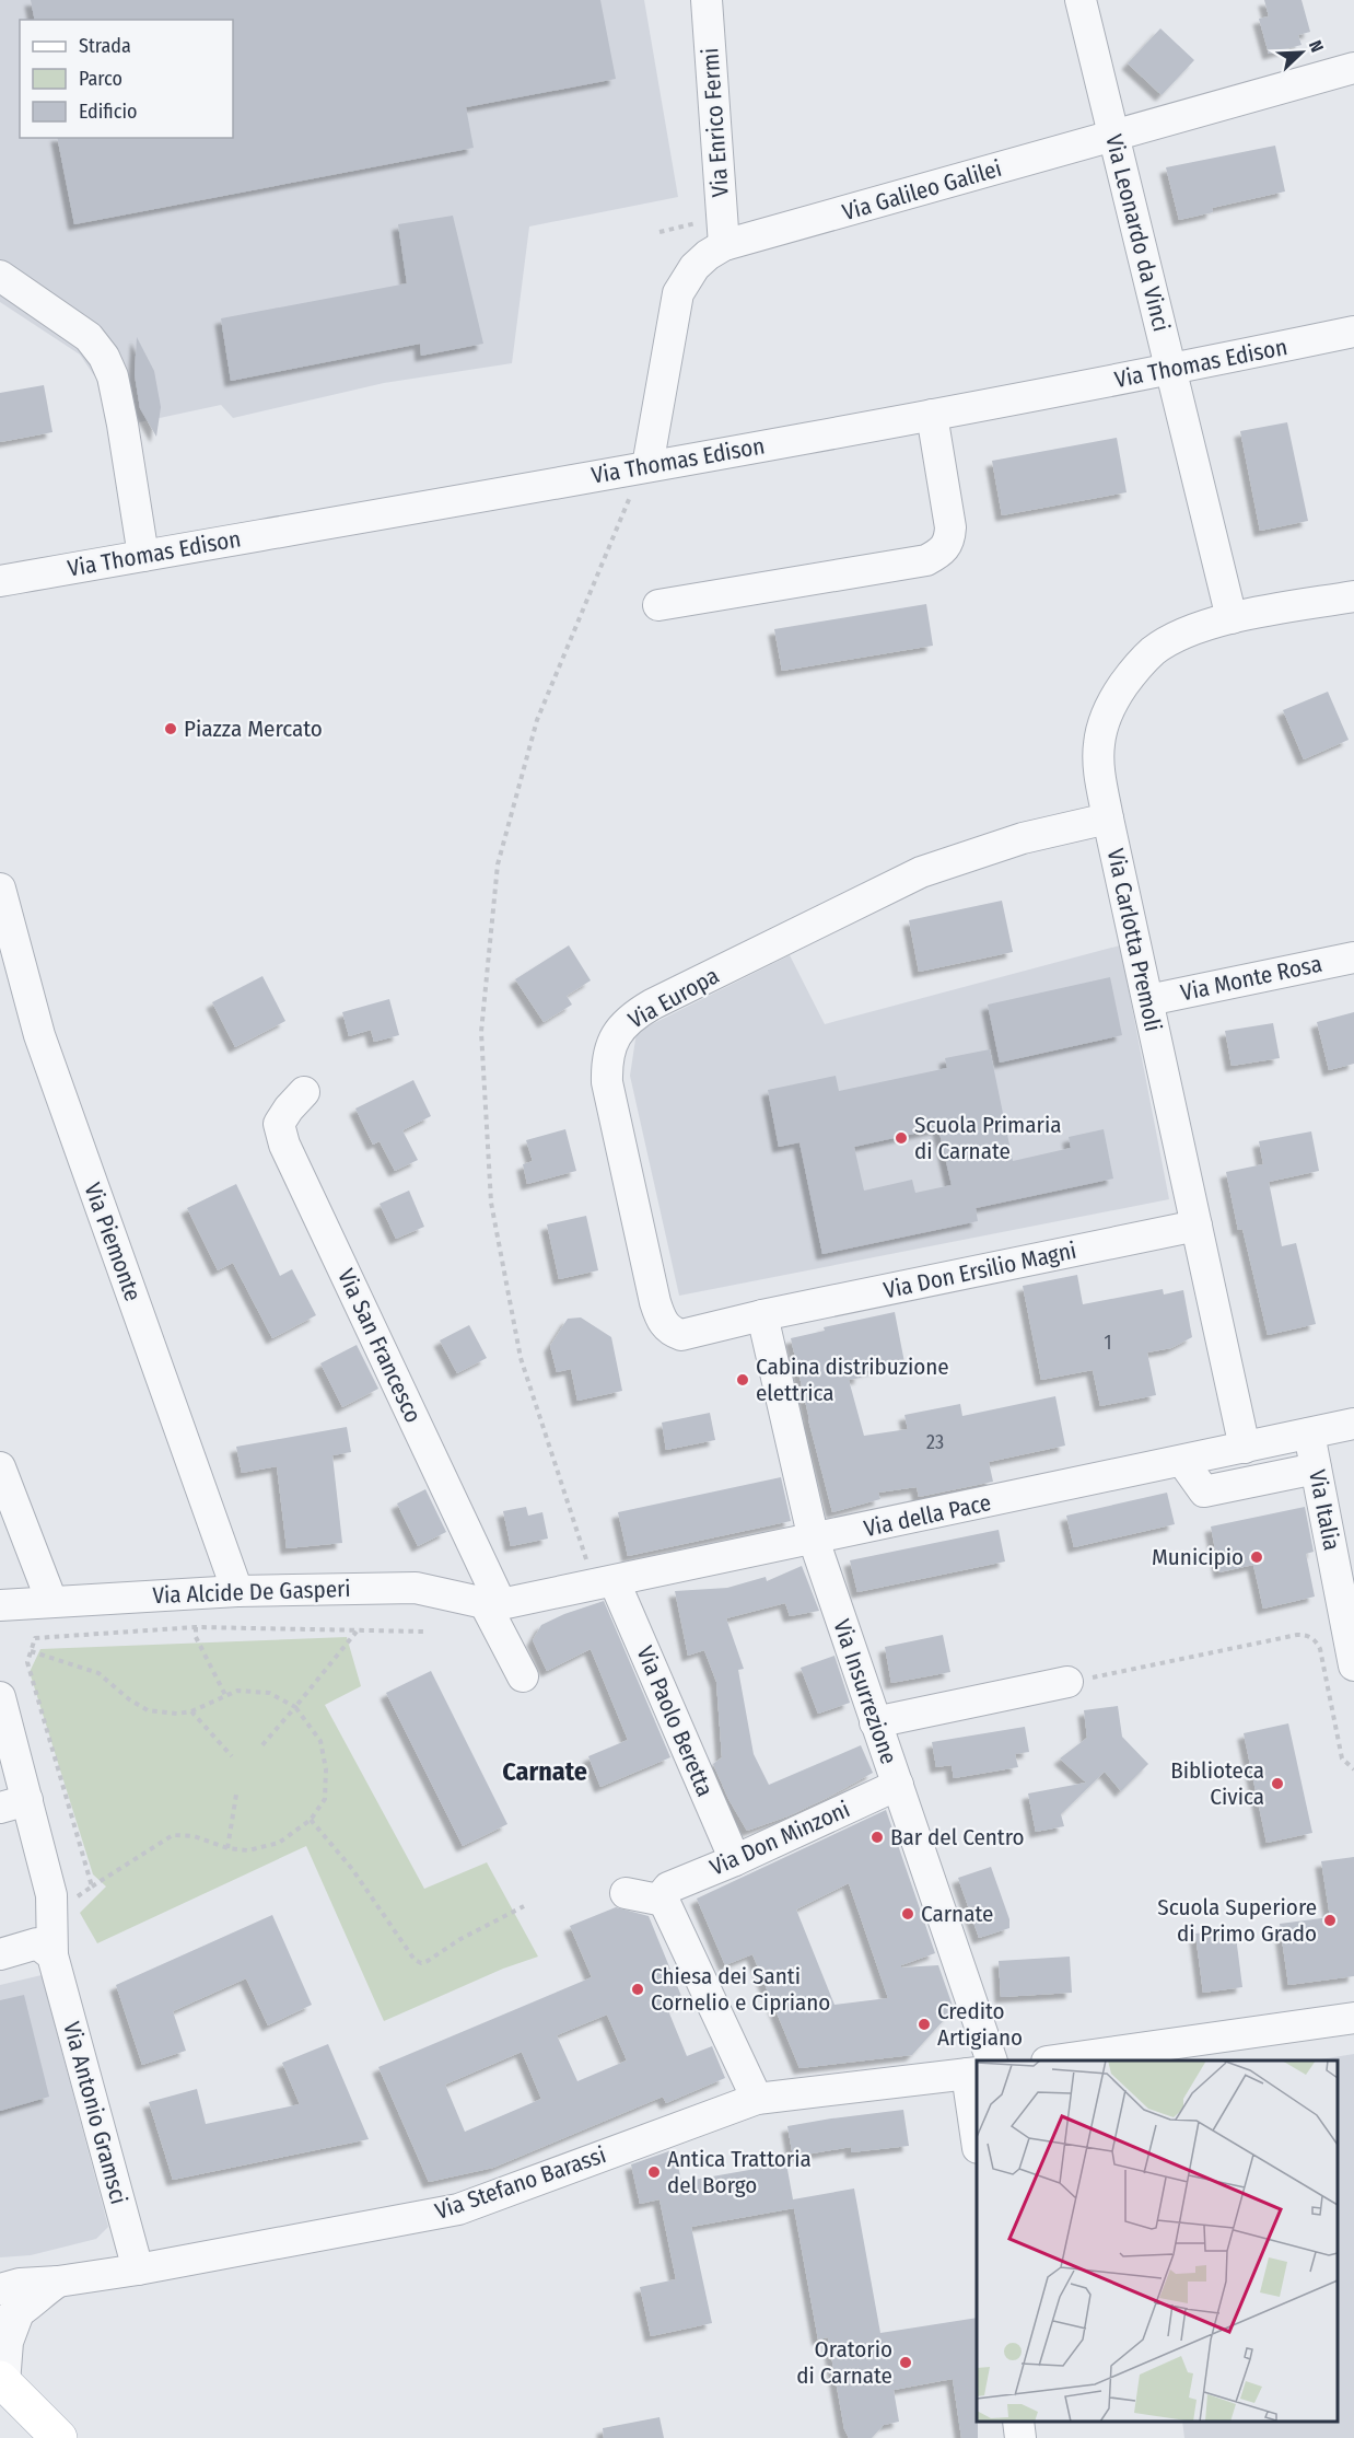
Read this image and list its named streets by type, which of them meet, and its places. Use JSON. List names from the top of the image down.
{
  "streets": {
    "street": [
      "Via Enrico Fermi",
      "Via Galileo Galilei",
      "Via Leonardo da Vinci",
      "Via Thomas Edison",
      "Via Carlotta Premoli",
      "Via Monte Rosa",
      "Via Europa",
      "Via Piemonte",
      "Via Don Ersilio Magni",
      "Via San Francesco",
      "Via Italia",
      "Via della Pace",
      "Via Alcide De Gasperi",
      "Via Insurrezione",
      "Via Paolo Beretta",
      "Via Don Minzoni",
      "Via Antonio Gramsci",
      "Via Stefano Barassi"
    ]
  },
  "crossings": [
    ["Via Enrico Fermi", "Via Galileo Galilei"],
    ["Via Galileo Galilei", "Via Leonardo da Vinci"],
    ["Via Galileo Galilei", "Via Thomas Edison"],
    ["Via Leonardo da Vinci", "Via Thomas Edison"],
    ["Via Leonardo da Vinci", "Via Carlotta Premoli"],
    ["Via Carlotta Premoli", "Via Monte Rosa"],
    ["Via Carlotta Premoli", "Via Europa"],
    ["Via Carlotta Premoli", "Via Don Ersilio Magni"],
    ["Via Carlotta Premoli", "Via della Pace"],
    ["Via Europa", "Via Don Ersilio Magni"],
    ["Via Europa", "Via Insurrezione"],
    ["Via Piemonte", "Via Alcide De Gasperi"],
    ["Via Don Ersilio Magni", "Via Insurrezione"],
    ["Via San Francesco", "Via della Pace"],
    ["Via San Francesco", "Via Alcide De Gasperi"],
    ["Via Italia", "Via della Pace"],
    ["Via della Pace", "Via Alcide De Gasperi"],
    ["Via della Pace", "Via Insurrezione"],
    ["Via della Pace", "Via Paolo Beretta"],
    ["Via Insurrezione", "Via Don Minzoni"],
    ["Via Paolo Beretta", "Via Don Minzoni"],
    ["Via Antonio Gramsci", "Via Stefano Barassi"]
  ],
  "districts": ["Carnate"],
  "places": [
    "Piazza Mercato",
    "Scuola Primaria di Carnate",
    "Cabina distribuzione elettrica",
    "Municipio",
    "Biblioteca Civica",
    "Bar del Centro",
    "Carnate",
    "Scuola Superiore di Primo Grado",
    "Chiesa dei Santi Cornelio e Cipriano",
    "Credito Artigiano",
    "Antica Trattoria del Borgo",
    "Oratorio di Carnate"
  ],
  "house_numbers": ["1", "23"],
  "legend": ["Strada", "Parco", "Edificio"],
  "north": "top right"
}
